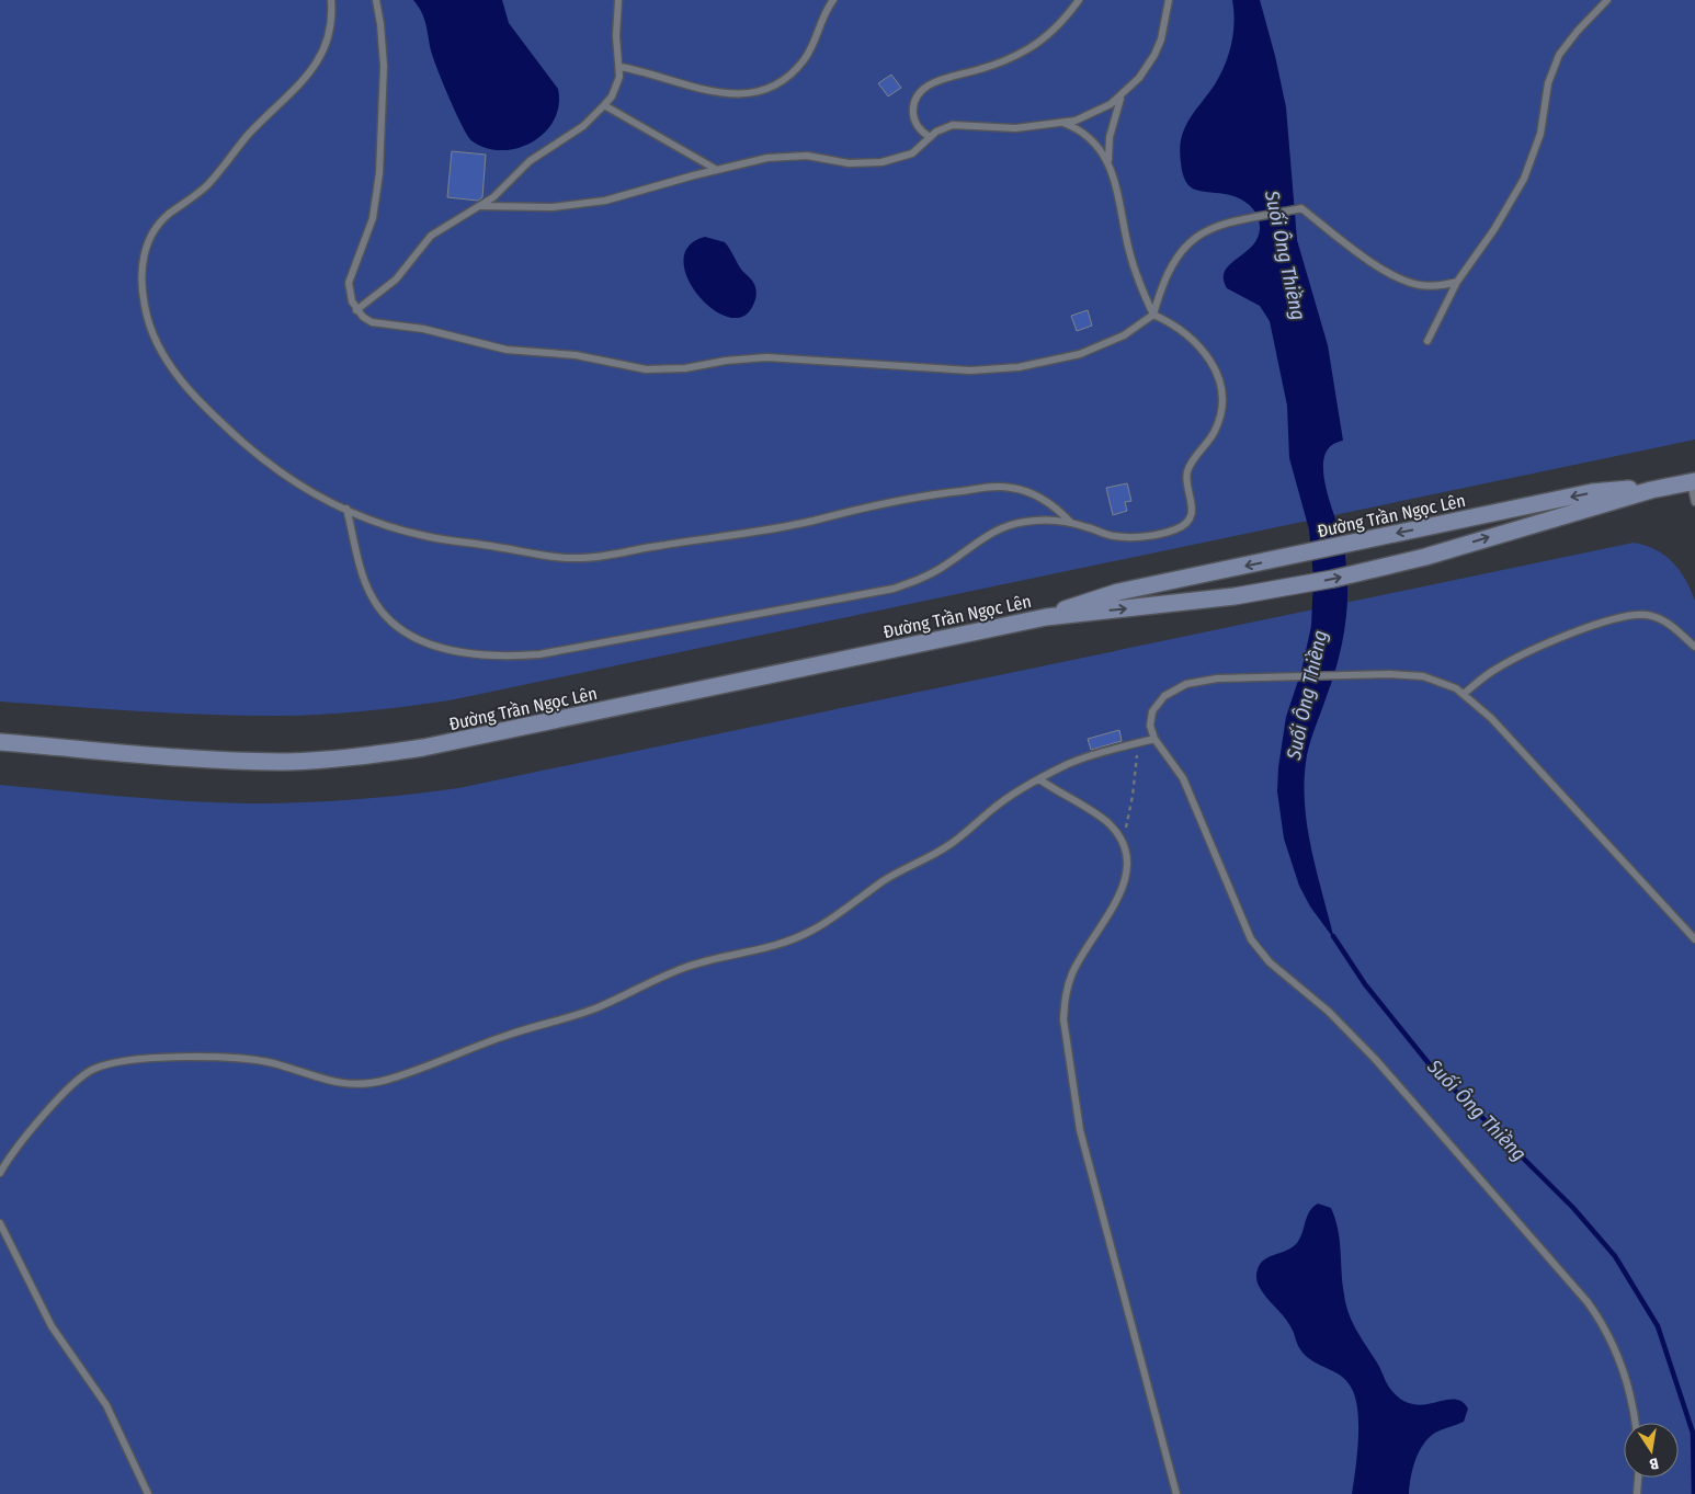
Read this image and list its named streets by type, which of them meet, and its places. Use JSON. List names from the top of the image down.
{
  "streets": {
    "street": ["Đường Trần Ngọc Lên"]
  },
  "water": ["Suối Ông Thiềng"],
  "north": "bottom"
}
